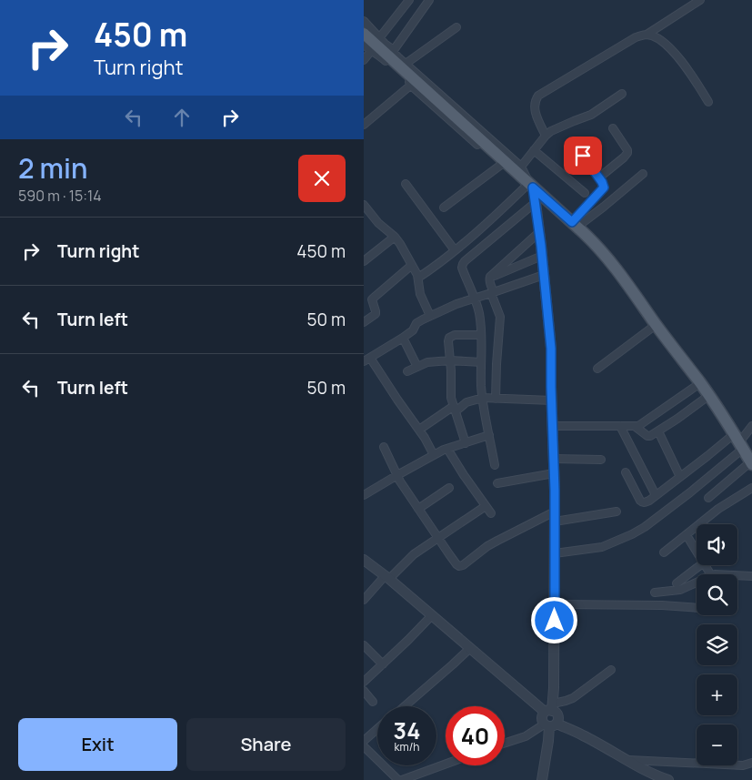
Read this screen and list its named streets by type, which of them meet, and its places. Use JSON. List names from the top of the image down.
{
  "page": {
    "turn": ["450 m", "Turn right"],
    "heading": ["2 min", "590 m · 15:14"],
    "list": [
      {
        "name": "Turn right",
        "value": "450 m"
      },
      {
        "name": "Turn left",
        "value": "50 m"
      },
      {
        "name": "Turn left",
        "value": "50 m"
      }
    ],
    "map_buttons": ["+", "−"],
    "speed": "34 km/h",
    "limit": "40",
    "buttons": ["Exit", "Share"]
  }
}
